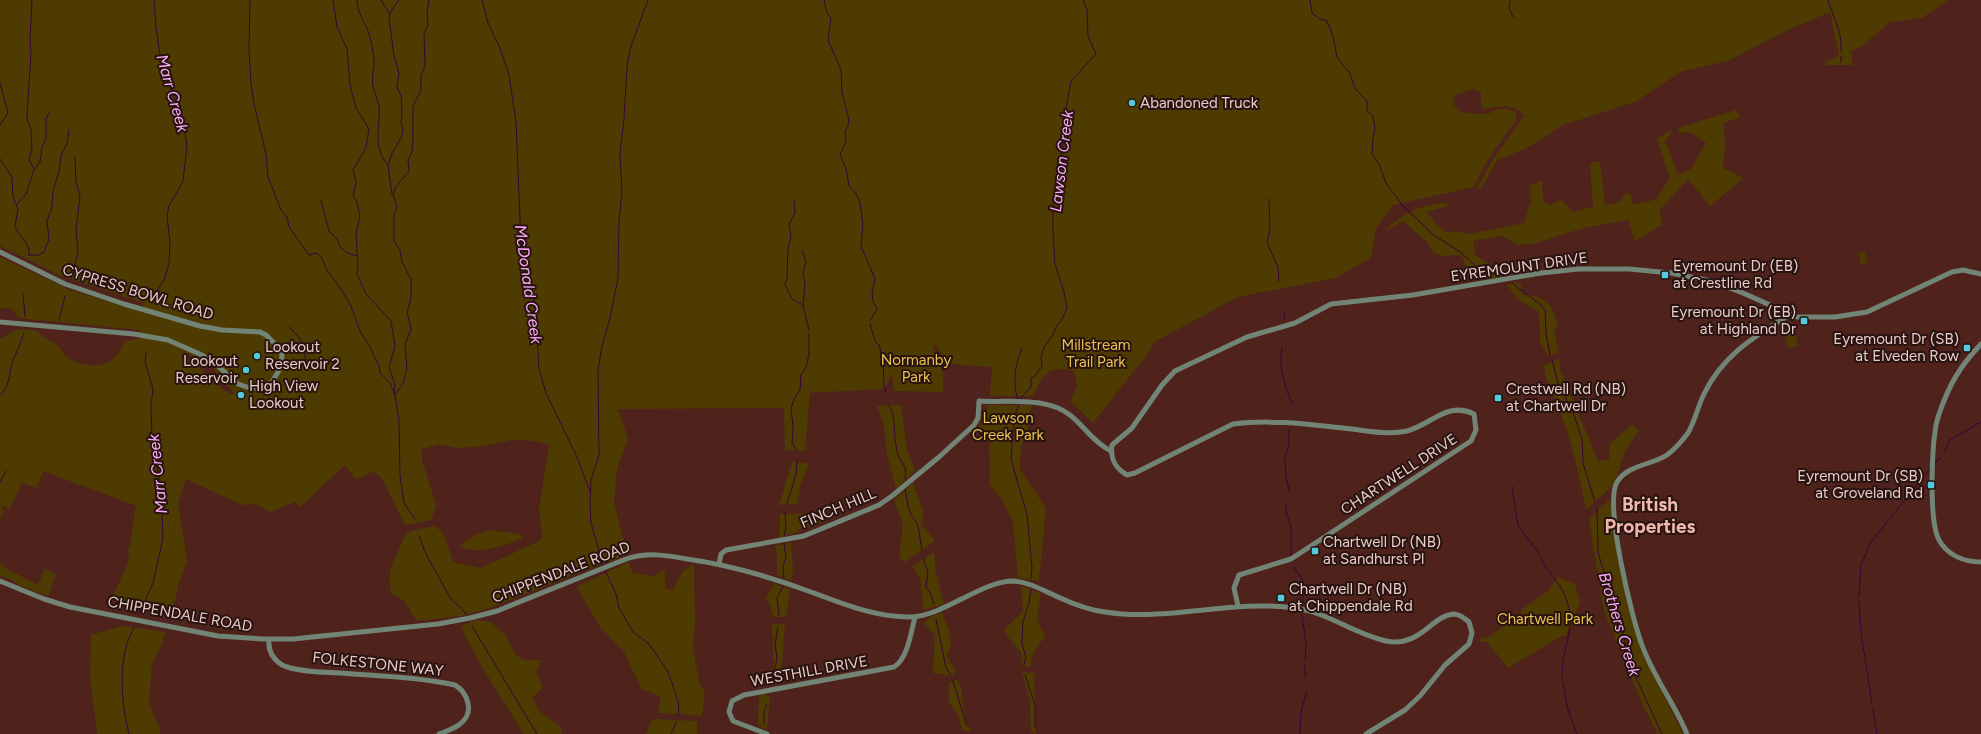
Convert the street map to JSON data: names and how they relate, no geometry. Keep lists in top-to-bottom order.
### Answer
{
  "streets": {
    "street": [
      "EYREMOUNT DRIVE",
      "CYPRESS BOWL ROAD",
      "CHARTWELL DRIVE",
      "FINCH HILL",
      "CHIPPENDALE ROAD",
      "FOLKESTONE WAY",
      "WESTHILL DRIVE"
    ]
  },
  "crossings": [
    ["EYREMOUNT DRIVE", "CHARTWELL DRIVE"],
    ["EYREMOUNT DRIVE", "FINCH HILL"],
    ["CHARTWELL DRIVE", "FINCH HILL"],
    ["CHARTWELL DRIVE", "CHIPPENDALE ROAD"],
    ["FINCH HILL", "CHIPPENDALE ROAD"],
    ["CHIPPENDALE ROAD", "FOLKESTONE WAY"],
    ["CHIPPENDALE ROAD", "WESTHILL DRIVE"]
  ],
  "districts": ["British Properties"],
  "water": [
    "Marr Creek",
    "Lawson Creek",
    "McDonald Creek",
    "Brothers Creek"
  ],
  "parks": [
    "Millstream Trail Park",
    "Normanby Park",
    "Lawson Creek Park",
    "Chartwell Park"
  ],
  "places": {
    "other": [
      "Abandoned Truck",
      "Lookout Reservoir 2",
      "Lookout Reservoir",
      "High View Lookout"
    ],
    "transit": [
      "Eyremount Dr (EB) at Crestline Rd",
      "Eyremount Dr (EB) at Highland Dr",
      "Eyremount Dr (SB) at Elveden Row",
      "Crestwell Rd (NB) at Chartwell Dr",
      "Eyremount Dr (SB) at Groveland Rd",
      "Chartwell Dr (NB) at Sandhurst Pl",
      "Chartwell Dr (NB) at Chippendale Rd"
    ]
  }
}
